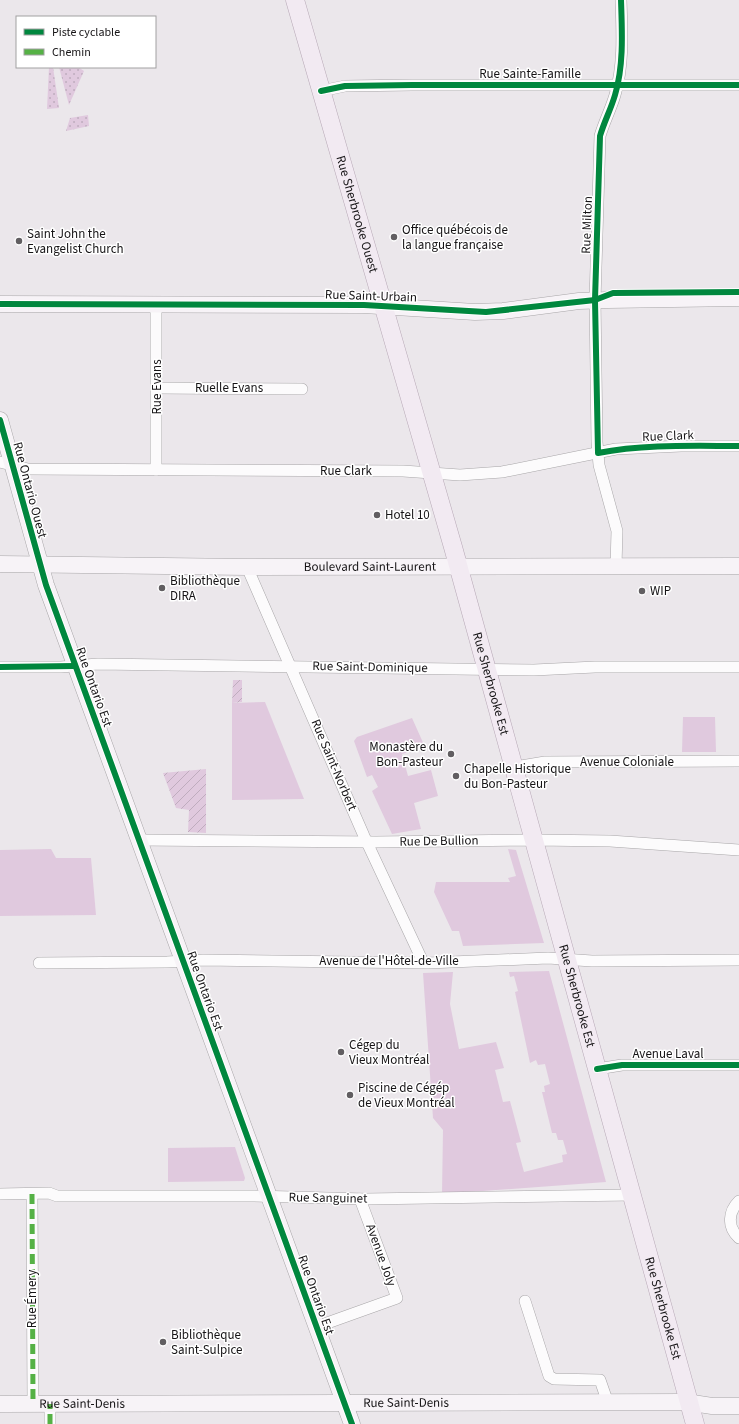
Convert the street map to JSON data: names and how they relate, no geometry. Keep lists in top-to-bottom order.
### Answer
{
  "streets": {
    "main road": [
      "Rue Sherbrooke Ouest",
      "Rue Saint-Urbain",
      "Rue Ontario Ouest",
      "Boulevard Saint-Laurent",
      "Rue Sherbrooke Est",
      "Rue Ontario Est",
      "Rue Saint-Denis"
    ],
    "street": [
      "Rue Sainte-Famille",
      "Rue Milton",
      "Rue Evans",
      "Ruelle Evans",
      "Rue Clark",
      "Rue Saint-Dominique",
      "Avenue Coloniale",
      "Rue Saint-Norbert",
      "Rue De Bullion",
      "Avenue de l'Hôtel-de-Ville",
      "Avenue Laval",
      "Rue Sanguinet",
      "Avenue Joly",
      "Rue Émery"
    ]
  },
  "crossings": [
    ["Rue Sainte-Famille", "Rue Sherbrooke Ouest"],
    ["Rue Sainte-Famille", "Rue Milton"],
    ["Rue Sherbrooke Ouest", "Rue Saint-Urbain"],
    ["Rue Sherbrooke Ouest", "Rue Clark"],
    ["Rue Sherbrooke Ouest", "Boulevard Saint-Laurent"],
    ["Rue Sherbrooke Ouest", "Rue Sherbrooke Est"],
    ["Rue Milton", "Rue Saint-Urbain"],
    ["Rue Milton", "Rue Clark"],
    ["Rue Milton", "Boulevard Saint-Laurent"],
    ["Rue Saint-Urbain", "Rue Evans"],
    ["Rue Evans", "Ruelle Evans"],
    ["Rue Evans", "Rue Clark"],
    ["Rue Clark", "Rue Ontario Ouest"],
    ["Rue Ontario Ouest", "Boulevard Saint-Laurent"],
    ["Rue Ontario Ouest", "Rue Ontario Est"],
    ["Boulevard Saint-Laurent", "Rue Sherbrooke Est"],
    ["Boulevard Saint-Laurent", "Rue Ontario Est"],
    ["Boulevard Saint-Laurent", "Rue Saint-Norbert"],
    ["Rue Saint-Dominique", "Rue Sherbrooke Est"],
    ["Rue Saint-Dominique", "Rue Ontario Est"],
    ["Rue Saint-Dominique", "Rue Saint-Norbert"],
    ["Rue Sherbrooke Est", "Avenue Coloniale"],
    ["Rue Sherbrooke Est", "Rue De Bullion"],
    ["Rue Sherbrooke Est", "Avenue de l'Hôtel-de-Ville"],
    ["Rue Sherbrooke Est", "Avenue Laval"],
    ["Rue Sherbrooke Est", "Rue Sanguinet"],
    ["Rue Sherbrooke Est", "Rue Saint-Denis"],
    ["Rue Ontario Est", "Rue De Bullion"],
    ["Rue Ontario Est", "Avenue de l'Hôtel-de-Ville"],
    ["Rue Ontario Est", "Rue Sanguinet"],
    ["Rue Ontario Est", "Avenue Joly"],
    ["Rue Ontario Est", "Rue Saint-Denis"],
    ["Rue Saint-Norbert", "Rue De Bullion"],
    ["Rue Saint-Norbert", "Avenue de l'Hôtel-de-Ville"],
    ["Rue Sanguinet", "Avenue Joly"],
    ["Rue Sanguinet", "Rue Émery"],
    ["Rue Émery", "Rue Saint-Denis"]
  ],
  "places": [
    "Office québécois de la langue française",
    "Saint John the Evangelist Church",
    "Hotel 10",
    "Bibliothèque DIRA",
    "WIP",
    "Monastère du Bon-Pasteur",
    "Chapelle Historique du Bon-Pasteur",
    "Cégep du Vieux Montréal",
    "Piscine de Cégép de Vieux Montréal",
    "Bibliothèque Saint-Sulpice"
  ],
  "legend": ["Piste cyclable", "Chemin"]
}
